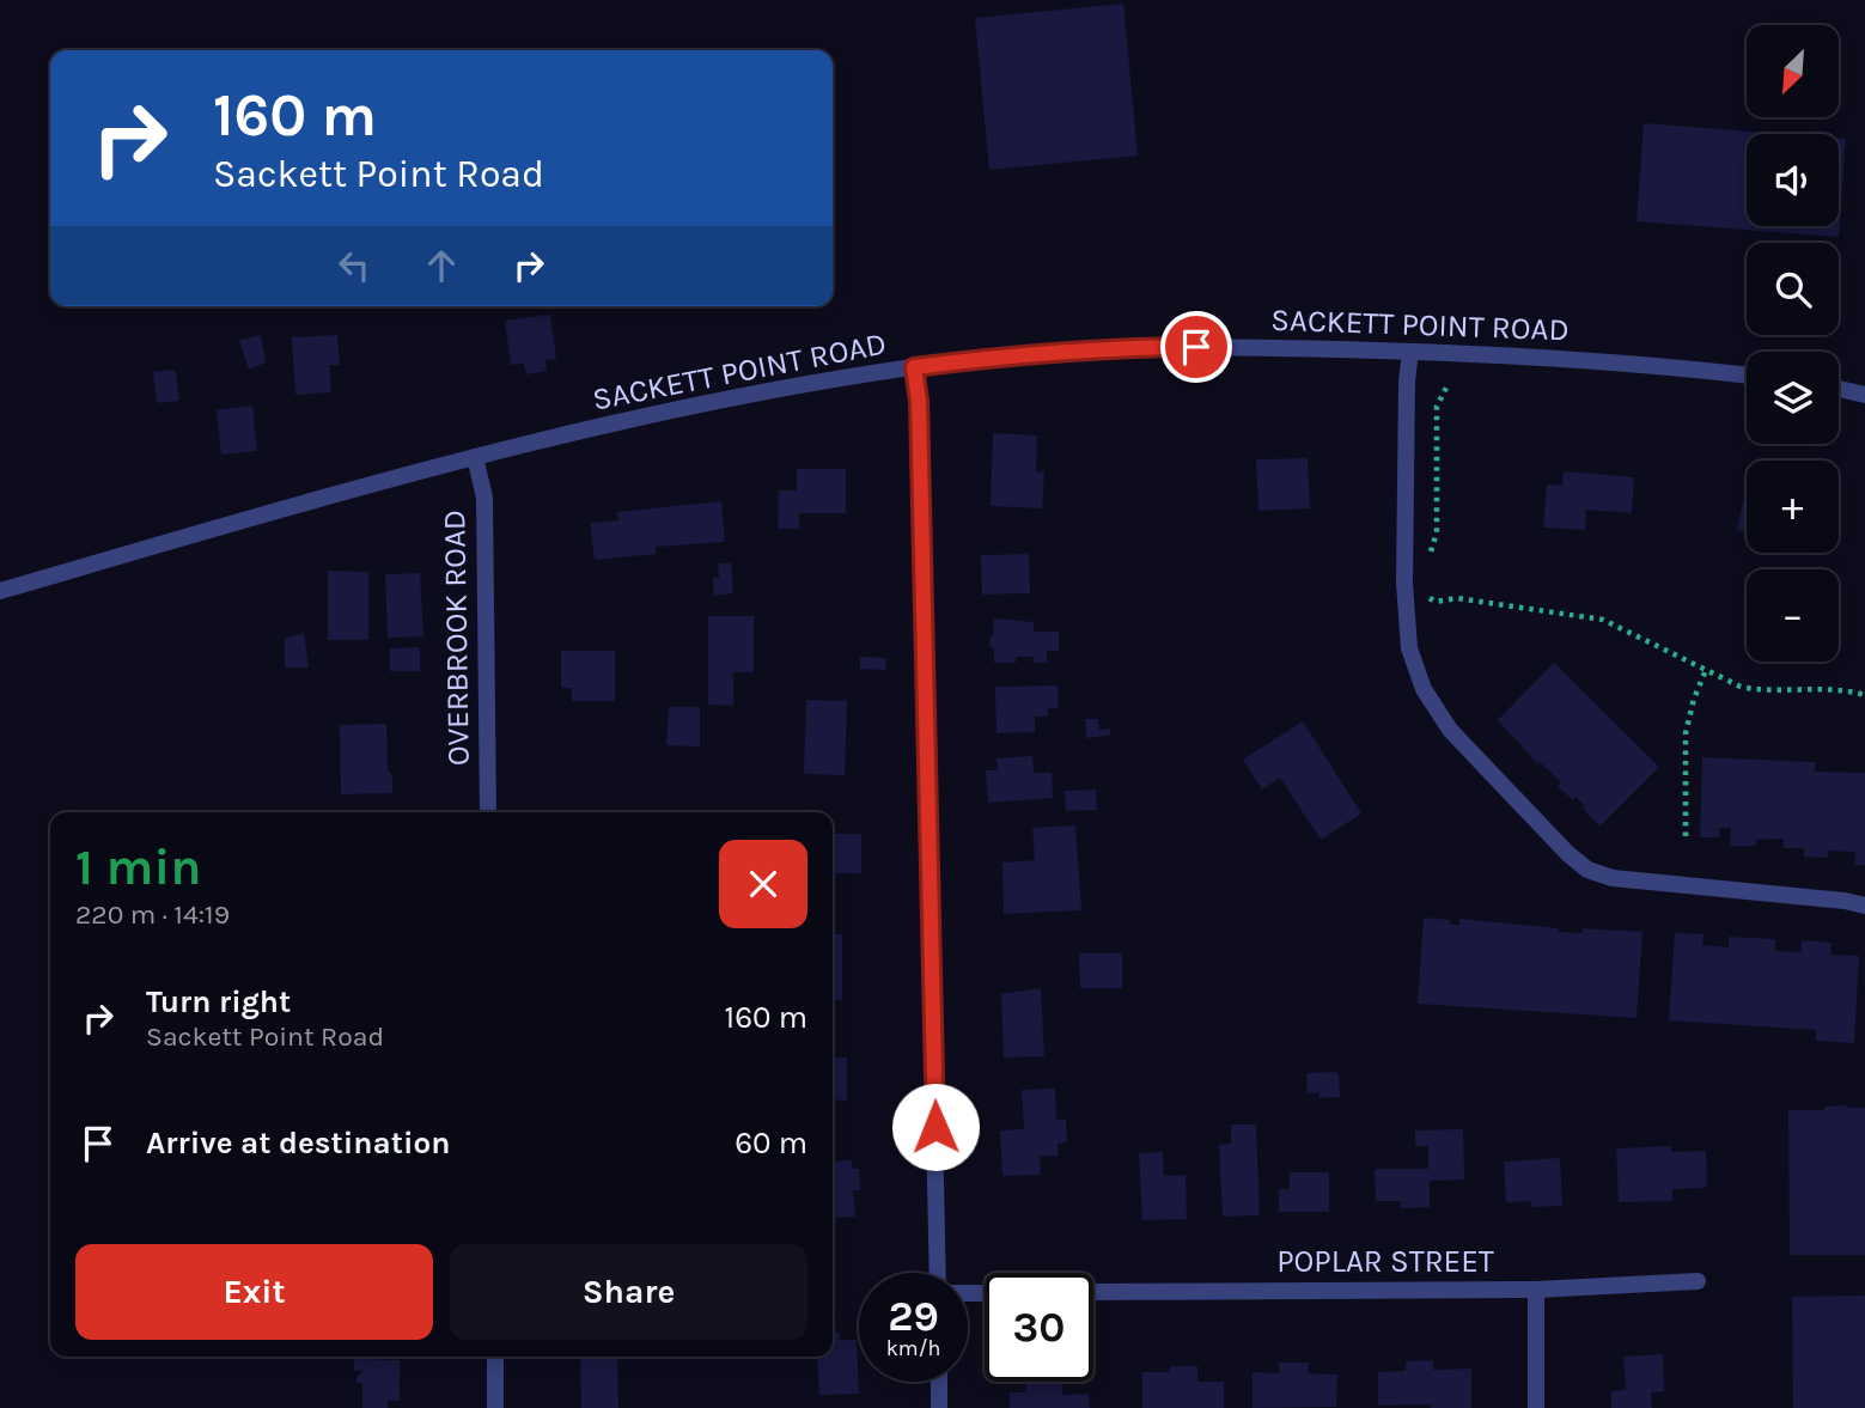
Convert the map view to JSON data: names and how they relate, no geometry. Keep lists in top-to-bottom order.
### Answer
{
  "streets": {
    "street": ["SACKETT POINT ROAD", "OVERBROOK ROAD", "POPLAR STREET"]
  },
  "crossings": [
    ["SACKETT POINT ROAD", "OVERBROOK ROAD"]
  ],
  "north": "bottom left",
  "page": {
    "map_buttons": ["+", "−"],
    "turn": ["160 m", "Sackett Point Road"],
    "heading": ["1 min", "220 m · 14:19"],
    "list": [
      {
        "name": "Turn right",
        "note": "Sackett Point Road",
        "value": "160 m"
      },
      {
        "name": "Arrive at destination",
        "value": "60 m"
      }
    ],
    "buttons": ["Exit", "Share"],
    "speed": "29 km/h",
    "limit": "30"
  }
}
